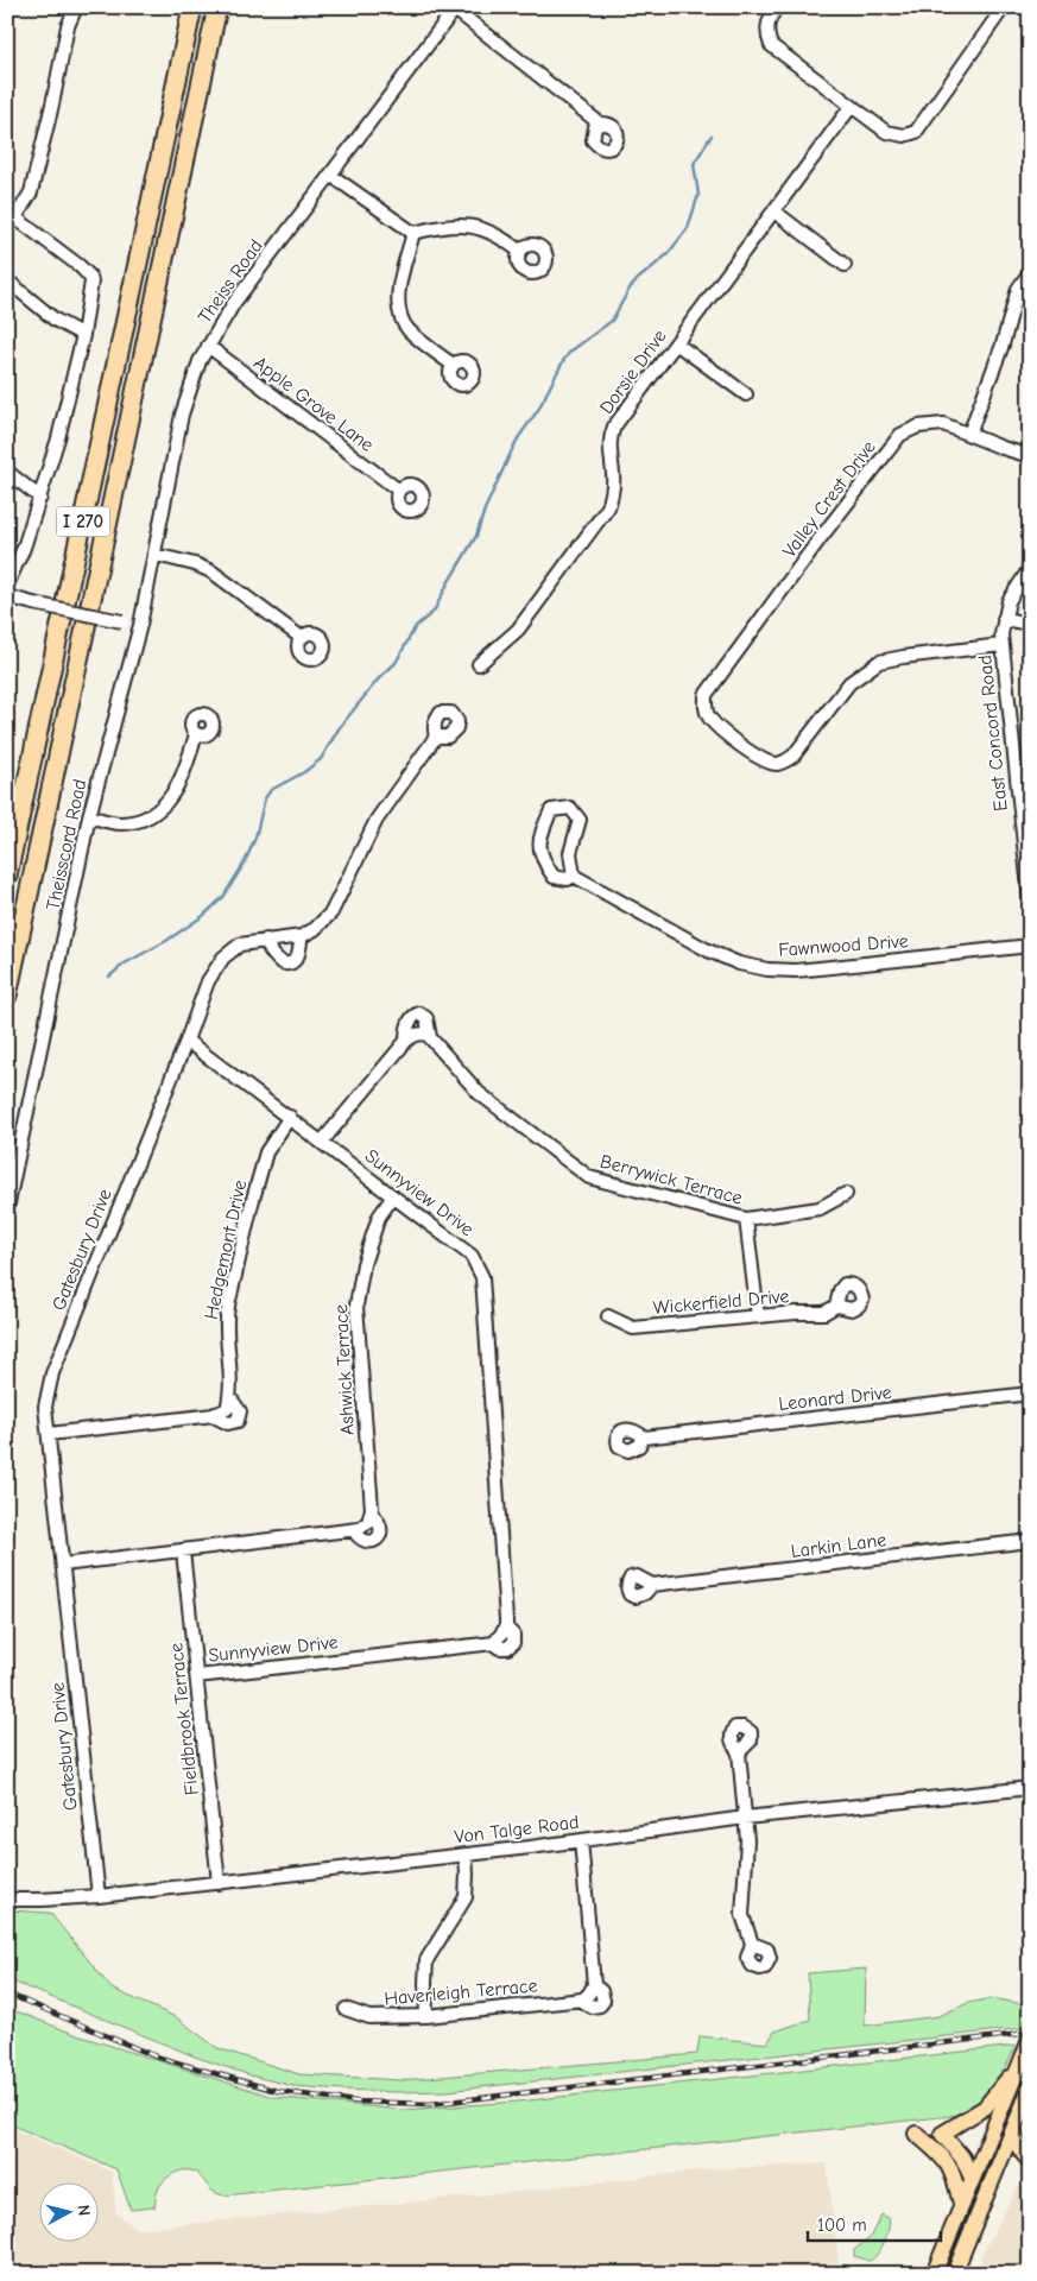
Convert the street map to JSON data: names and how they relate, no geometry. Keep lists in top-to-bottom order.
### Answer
{
  "streets": {
    "highway": ["I 270"],
    "street": [
      "Theiss Road",
      "Dorsie Drive",
      "Apple Grove Lane",
      "Valley Crest Drive",
      "East Concord Road",
      "Theisscord Road",
      "Fawnwood Drive",
      "Berrywick Terrace",
      "Sunnyview Drive",
      "Gatesbury Drive",
      "Hedgemont Drive",
      "Wickerfield Drive",
      "Ashwick Terrace",
      "Leonard Drive",
      "Larkin Lane",
      "Fieldbrook Terrace",
      "Von Talge Road",
      "Haverleigh Terrace"
    ]
  },
  "crossings": [
    ["Theiss Road", "Apple Grove Lane"],
    ["Theiss Road", "Theisscord Road"],
    ["Valley Crest Drive", "East Concord Road"],
    ["Berrywick Terrace", "Sunnyview Drive"],
    ["Sunnyview Drive", "Gatesbury Drive"],
    ["Sunnyview Drive", "Hedgemont Drive"],
    ["Sunnyview Drive", "Ashwick Terrace"],
    ["Sunnyview Drive", "Fieldbrook Terrace"],
    ["Gatesbury Drive", "Hedgemont Drive"],
    ["Gatesbury Drive", "Ashwick Terrace"],
    ["Gatesbury Drive", "Von Talge Road"],
    ["Ashwick Terrace", "Fieldbrook Terrace"],
    ["Fieldbrook Terrace", "Von Talge Road"],
    ["Von Talge Road", "Haverleigh Terrace"]
  ],
  "scale_bar": "100 m",
  "north": "right"
}
